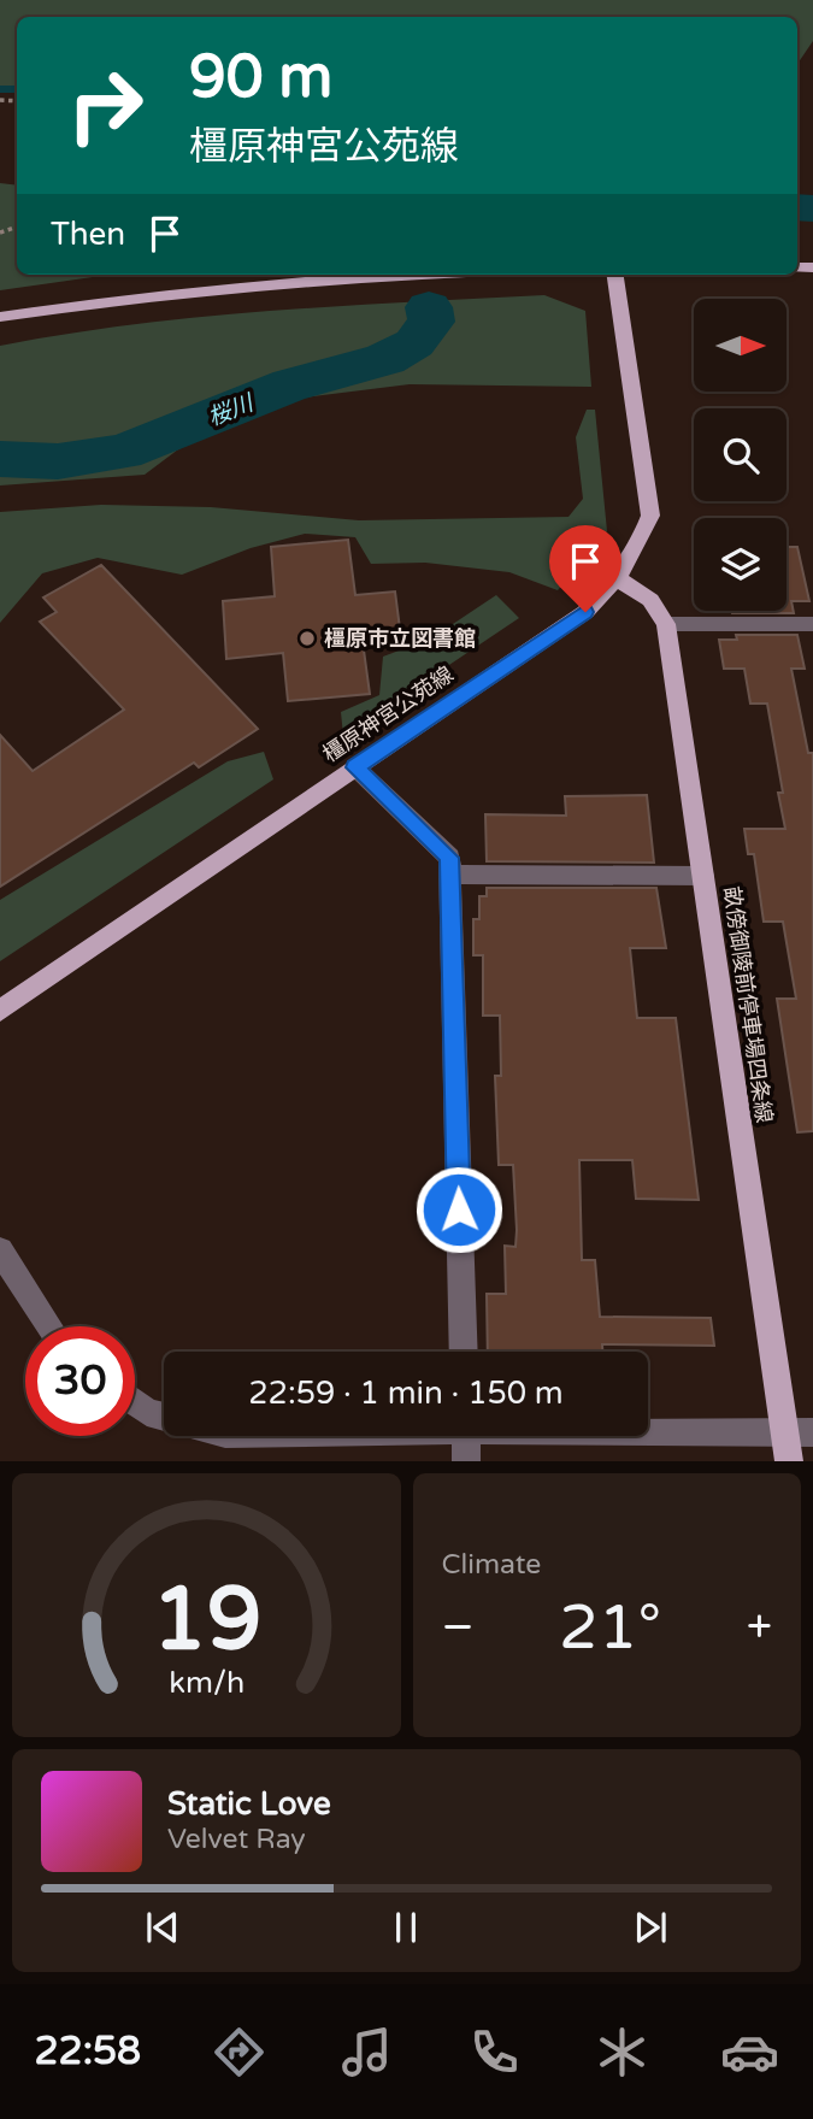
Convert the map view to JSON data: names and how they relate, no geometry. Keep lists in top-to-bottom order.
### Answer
{
  "streets": {
    "main road": ["橿原神宮公苑線", "畝傍御陵前停車場四条線"]
  },
  "water": ["桜川"],
  "places": ["橿原市立図書館"],
  "north": "right",
  "page": {
    "turn": ["90 m", "橿原神宮公苑線"],
    "then": "Then",
    "limit": "30",
    "trip": "22:59 · 1 min · 150 m",
    "tile": "Climate",
    "heat": ["−", "21°", "+"],
    "song": ["Static Love", "Velvet Ray"],
    "tabs": "22:58",
    "gauge": ["19", "km/h"]
  }
}
